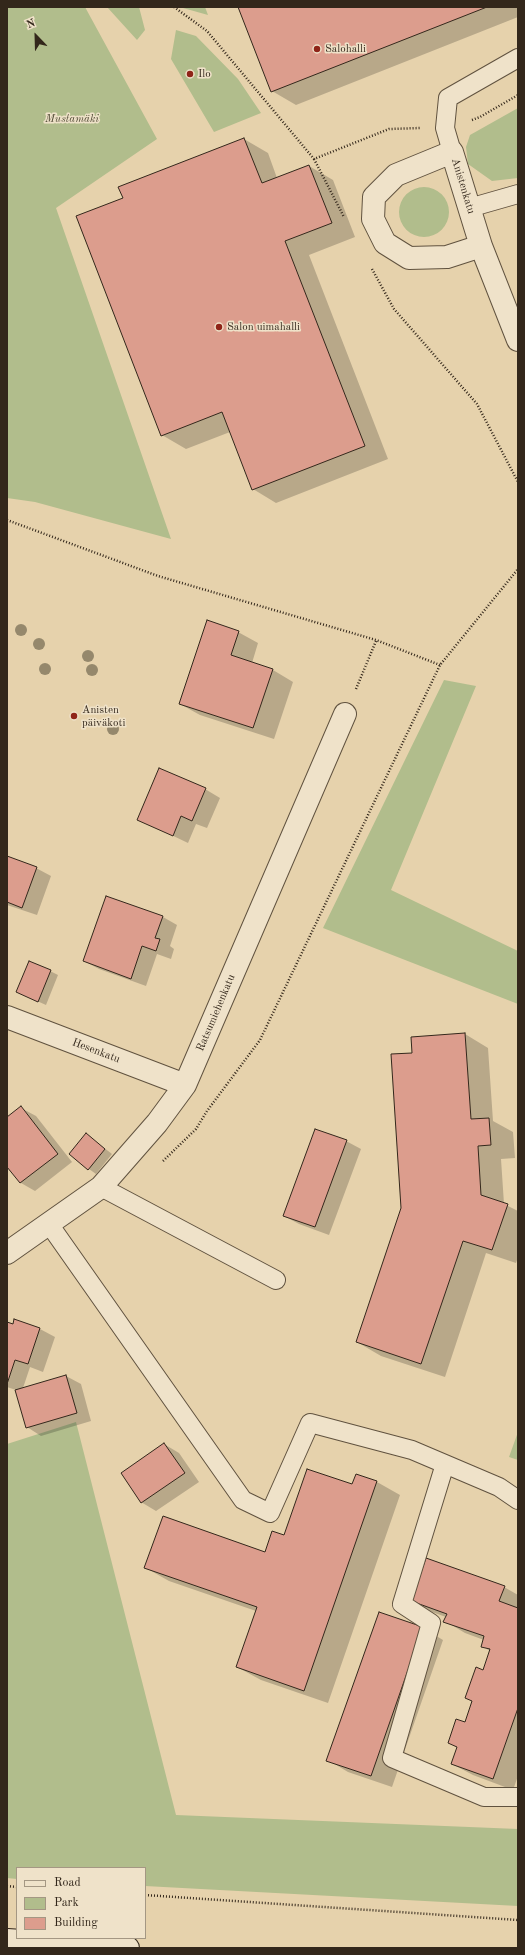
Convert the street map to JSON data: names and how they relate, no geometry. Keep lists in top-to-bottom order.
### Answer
{
  "streets": {
    "street": ["Anistenkatu", "Ratsumiehenkatu", "Hesenkatu"]
  },
  "crossings": [
    ["Ratsumiehenkatu", "Hesenkatu"]
  ],
  "parks": ["Mustamäki"],
  "places": [
    "Salohalli",
    "Ilo",
    "Salon uimahalli",
    "Anisten päiväkoti"
  ],
  "legend": ["Road", "Park", "Building"],
  "north": "top left"
}
